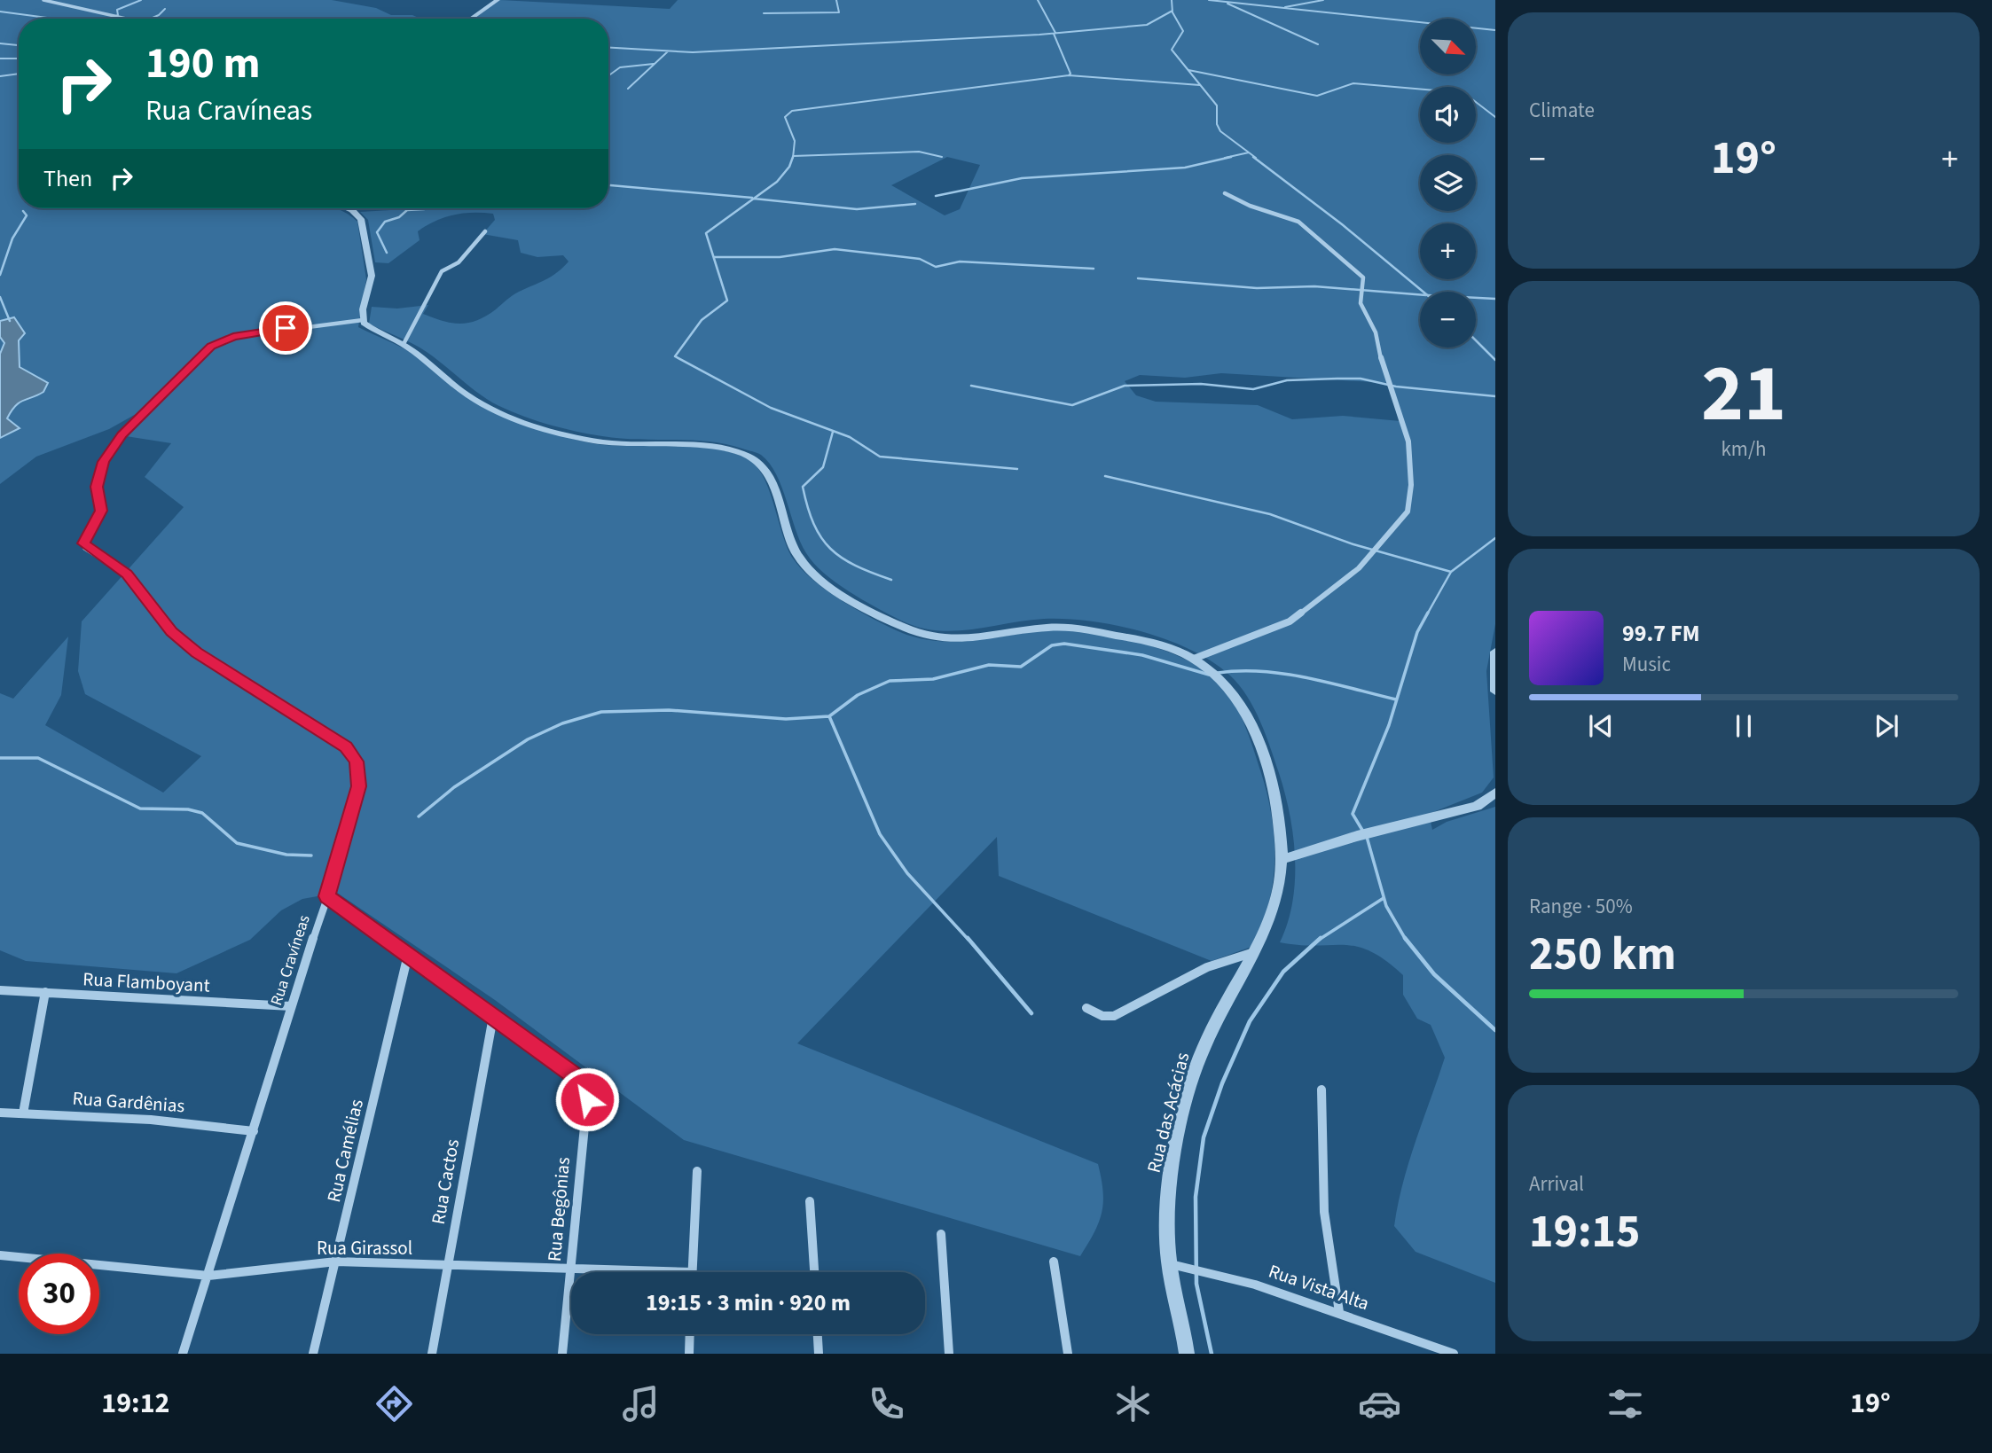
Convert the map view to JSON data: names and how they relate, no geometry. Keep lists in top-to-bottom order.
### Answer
{
  "streets": {
    "street": [
      "Rua Cravíneas",
      "Rua Flamboyant",
      "Rua Gardênias",
      "Rua das Acácias",
      "Rua Camélias",
      "Rua Cactos",
      "Rua Begônias",
      "Rua Girassol",
      "Rua Vista Alta"
    ]
  },
  "crossings": [
    ["Rua Cravíneas", "Rua Flamboyant"],
    ["Rua Cravíneas", "Rua Gardênias"],
    ["Rua Cravíneas", "Rua Girassol"],
    ["Rua das Acácias", "Rua Vista Alta"],
    ["Rua Camélias", "Rua Girassol"],
    ["Rua Cactos", "Rua Begônias"],
    ["Rua Cactos", "Rua Girassol"],
    ["Rua Begônias", "Rua Girassol"]
  ],
  "north": "bottom right",
  "page": {
    "tile": [
      "Climate",
      ["21", "km/h"],
      ["Range · 50%", "250 km"],
      ["Arrival", "19:15"]
    ],
    "map_buttons": ["+", "−"],
    "turn": ["190 m", "Rua Cravíneas"],
    "heat": ["−", "19°", "+"],
    "then": "Then",
    "song": ["99.7 FM", "Music"],
    "limit": "30",
    "trip": "19:15 · 3 min · 920 m",
    "tabs": ["19:12", "19°"]
  }
}
